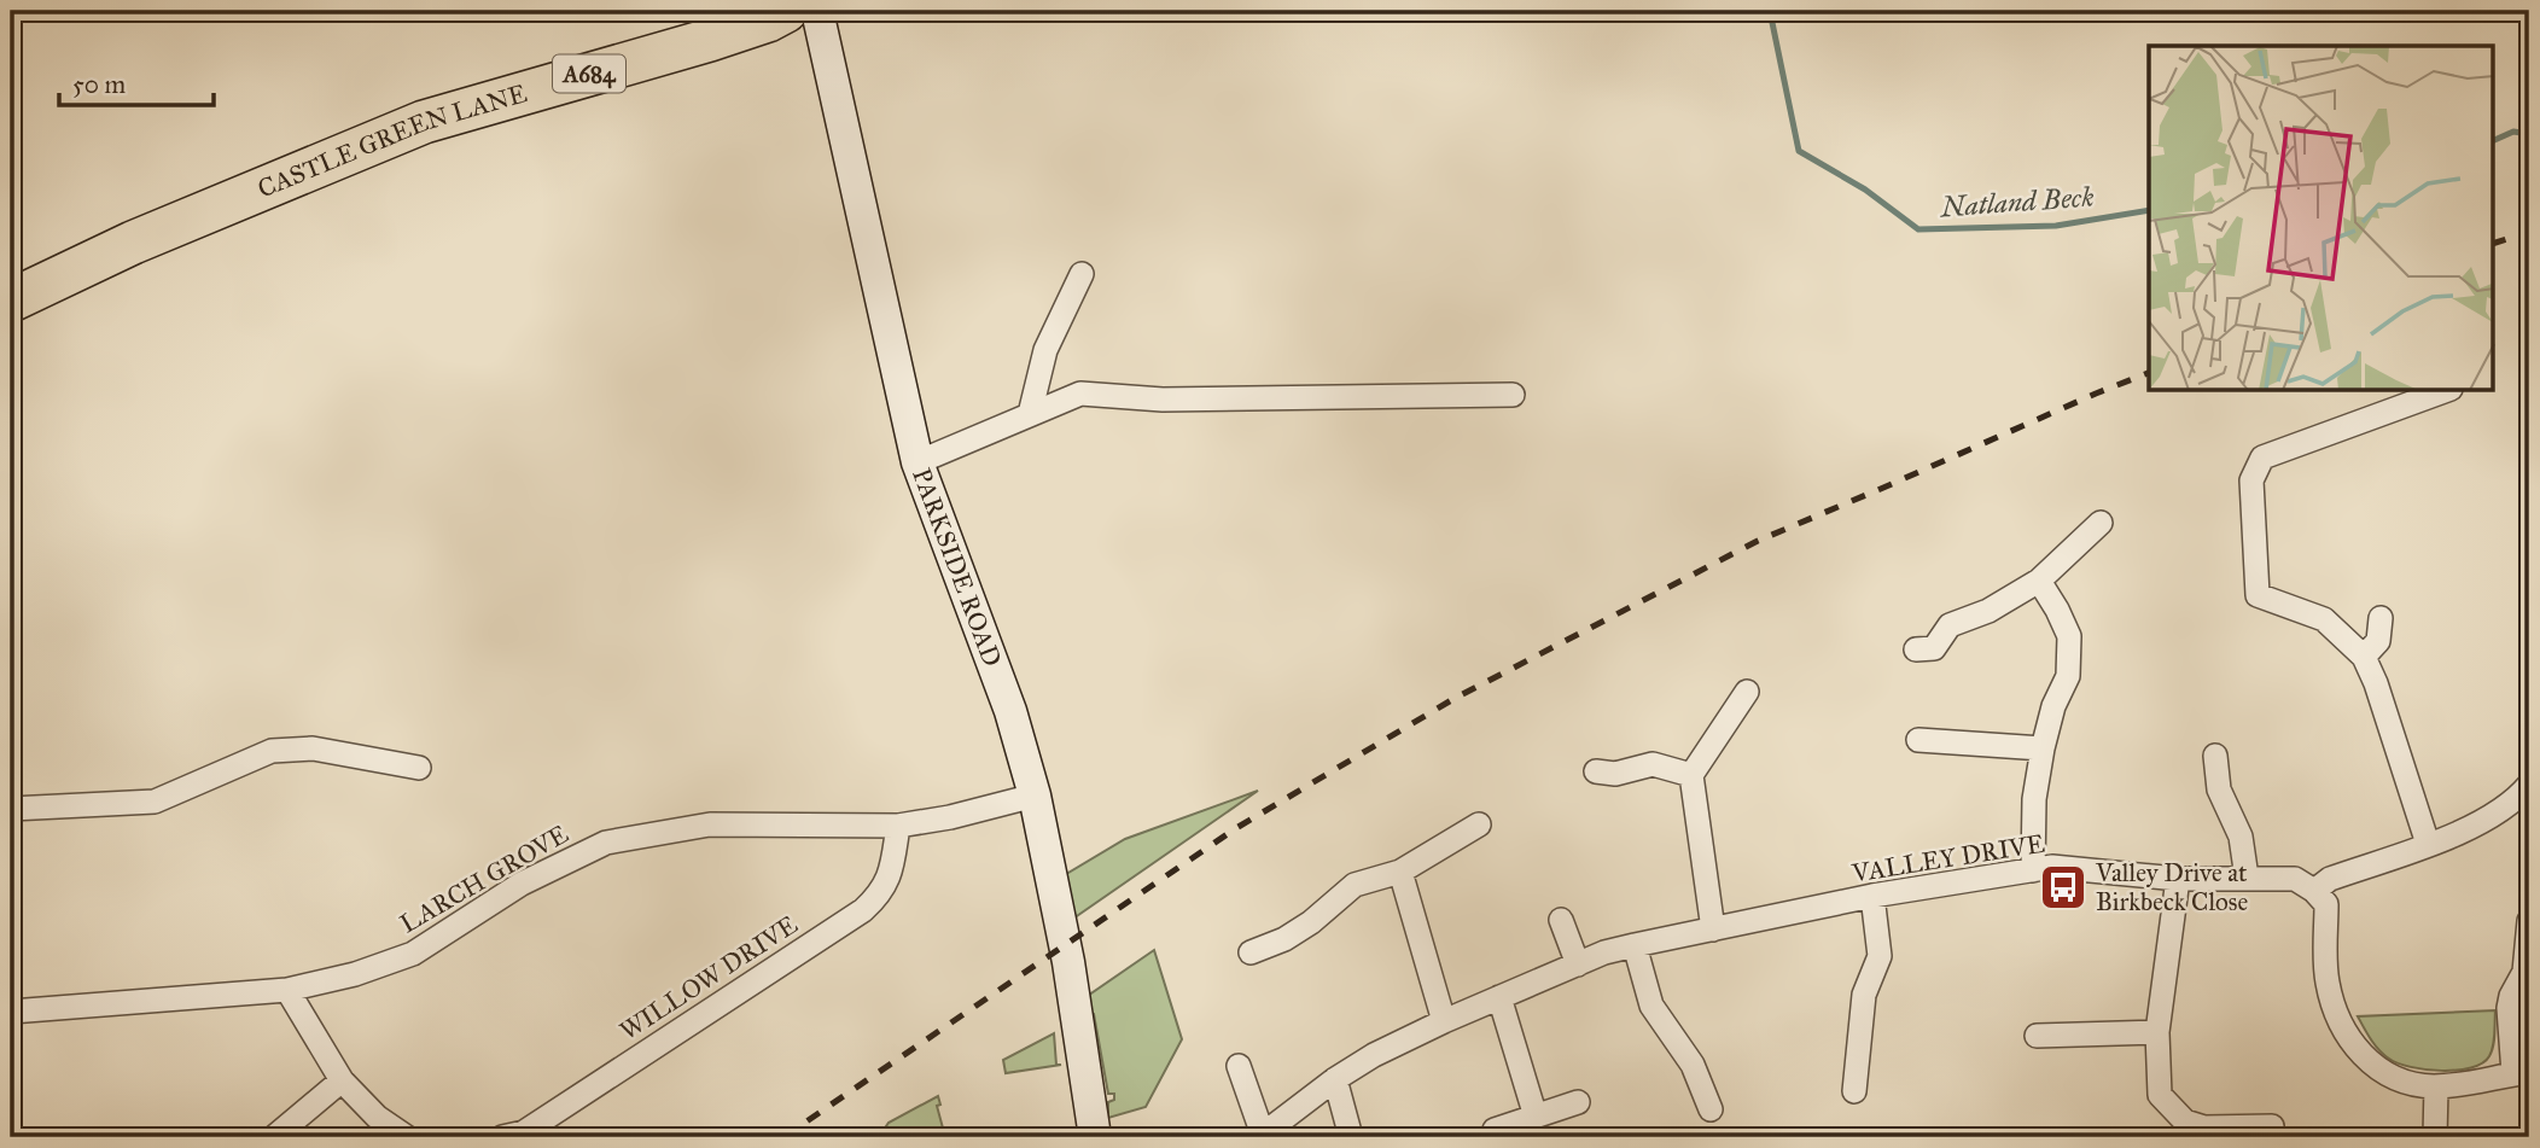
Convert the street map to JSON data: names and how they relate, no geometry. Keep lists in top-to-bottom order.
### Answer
{
  "streets": {
    "highway": ["A684", "CASTLE GREEN LANE"],
    "street": [
      "PARKSIDE ROAD",
      "VALLEY DRIVE",
      "LARCH GROVE",
      "WILLOW DRIVE"
    ]
  },
  "crossings": [
    ["PARKSIDE ROAD", "LARCH GROVE"],
    ["LARCH GROVE", "WILLOW DRIVE"]
  ],
  "water": ["Natland Beck"],
  "places": {
    "bus stop": ["Valley Drive at Birkbeck Close"]
  },
  "scale_bar": "50 m"
}
